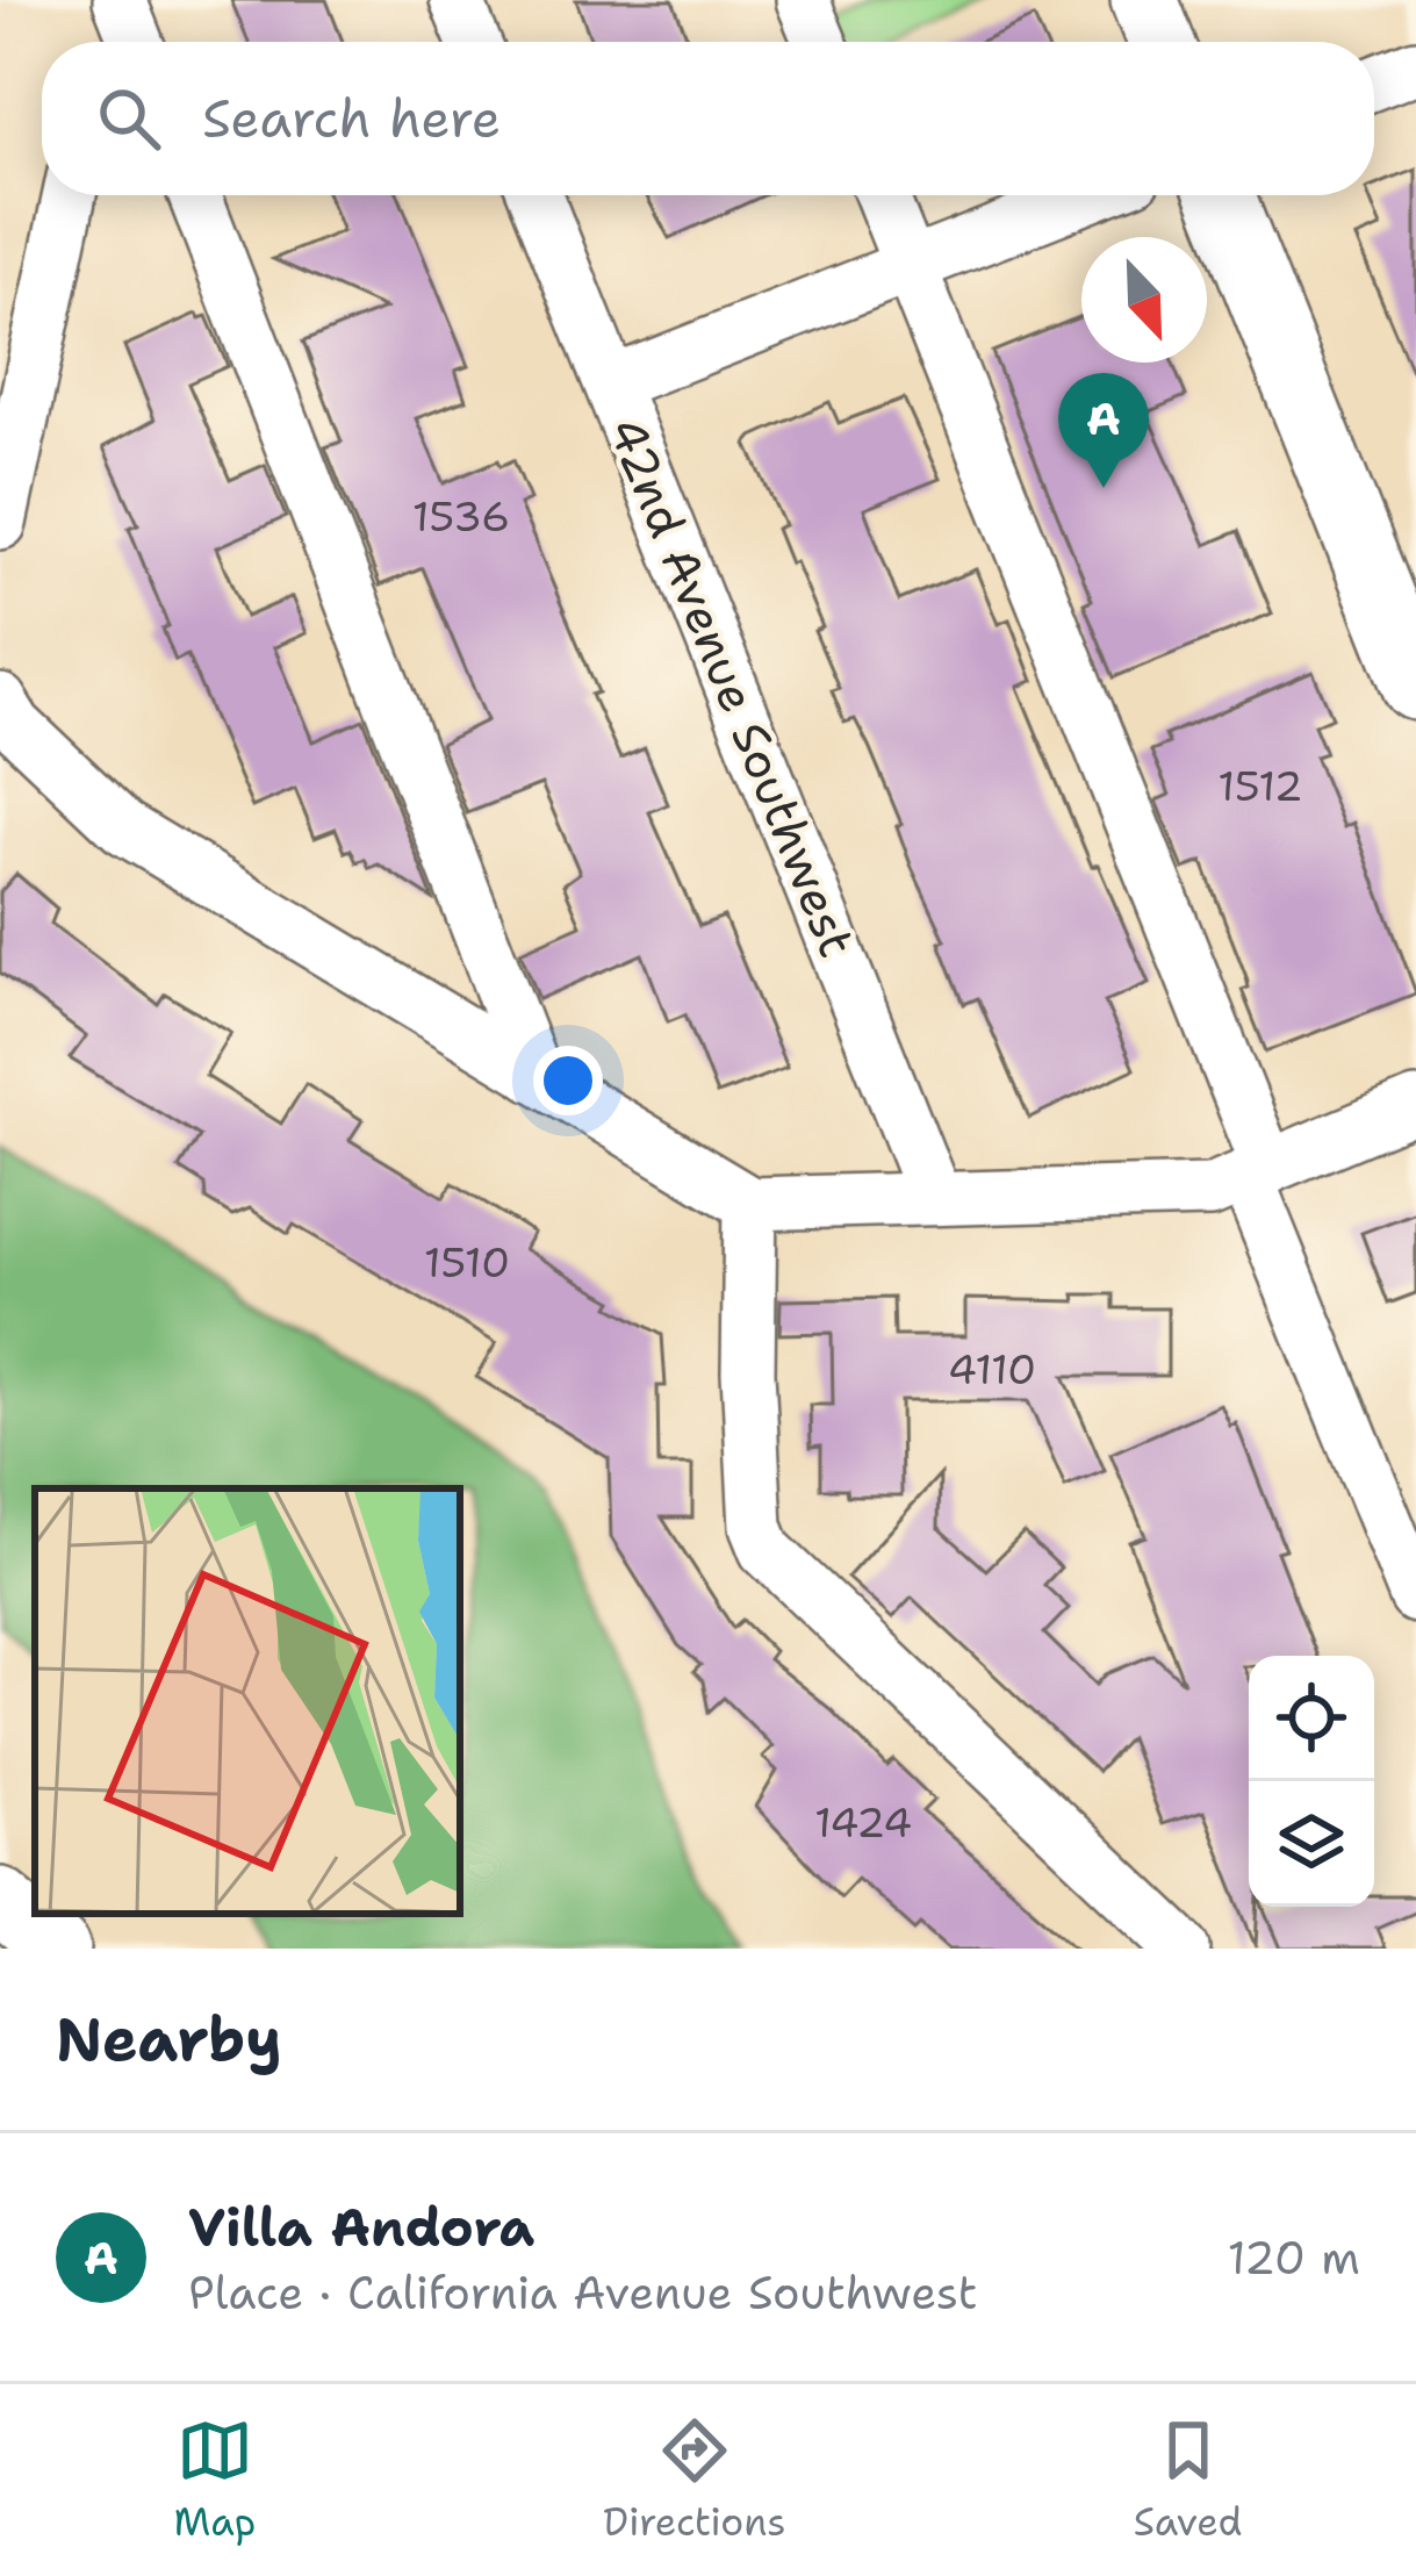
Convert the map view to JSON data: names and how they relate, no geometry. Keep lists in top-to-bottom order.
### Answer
{
  "streets": {
    "street": ["42nd Avenue Southwest"]
  },
  "house_numbers": [
    "1536",
    "1512",
    "1510",
    "4110",
    "1424"
  ],
  "north": "bottom right",
  "page": {
    "search": "Search here",
    "pins": "A",
    "heading": "Nearby",
    "list": [
      {
        "mark": "A",
        "name": "Villa Andora",
        "note": "Place · California Avenue Southwest",
        "value": "120 m"
      }
    ],
    "nav": ["Map", "Directions", "Saved"]
  }
}
